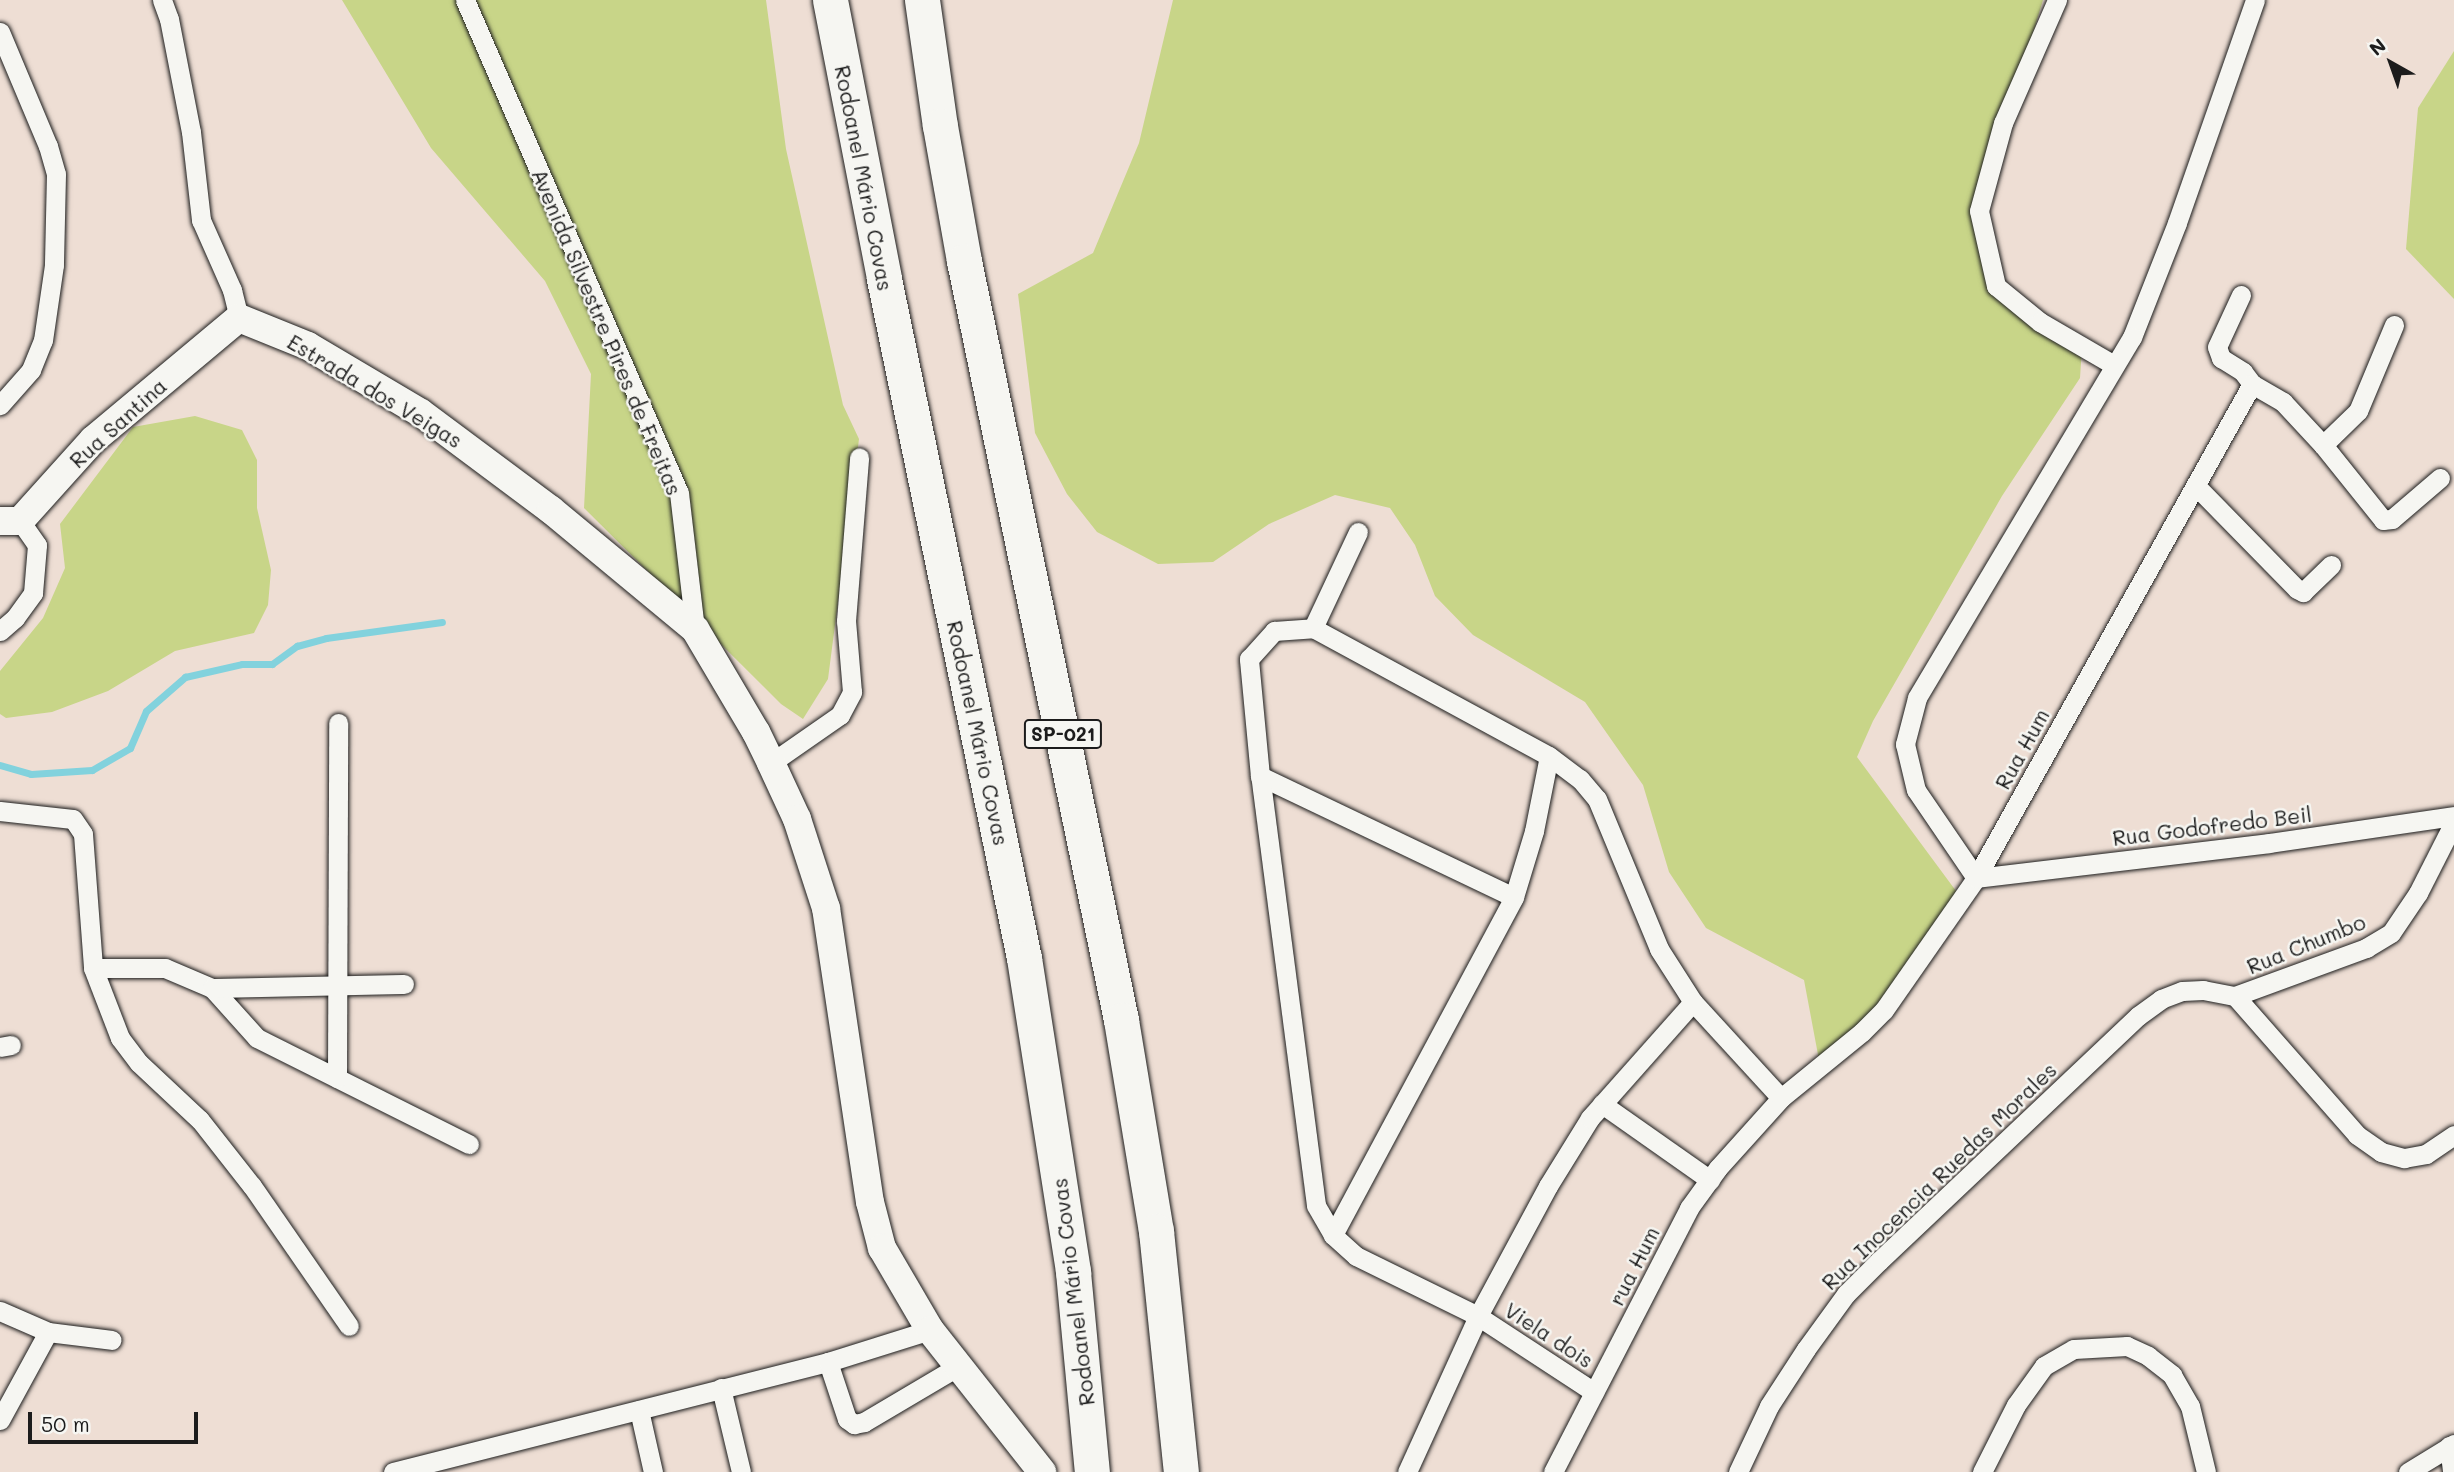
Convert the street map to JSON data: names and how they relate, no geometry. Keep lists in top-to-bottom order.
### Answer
{
  "streets": {
    "highway": ["Rodoanel Mário Covas", "SP-021"],
    "street": [
      "Avenida Silvestre Pires de Freitas",
      "Estrada dos Veigas",
      "Rua Santina",
      "Rua Hum",
      "Rua Godofredo Beil",
      "Rua Chumbo",
      "Rua Inocencia Ruedas Morales",
      "rua Hum",
      "Viela dois"
    ]
  },
  "crossings": [
    ["Avenida Silvestre Pires de Freitas", "Estrada dos Veigas"],
    ["Estrada dos Veigas", "Rua Santina"],
    ["Rua Hum", "Rua Godofredo Beil"],
    ["Rua Hum", "rua Hum"],
    ["Rua Chumbo", "Rua Inocencia Ruedas Morales"],
    ["rua Hum", "Viela dois"]
  ],
  "scale_bar": "50 m",
  "north": "top left"
}
